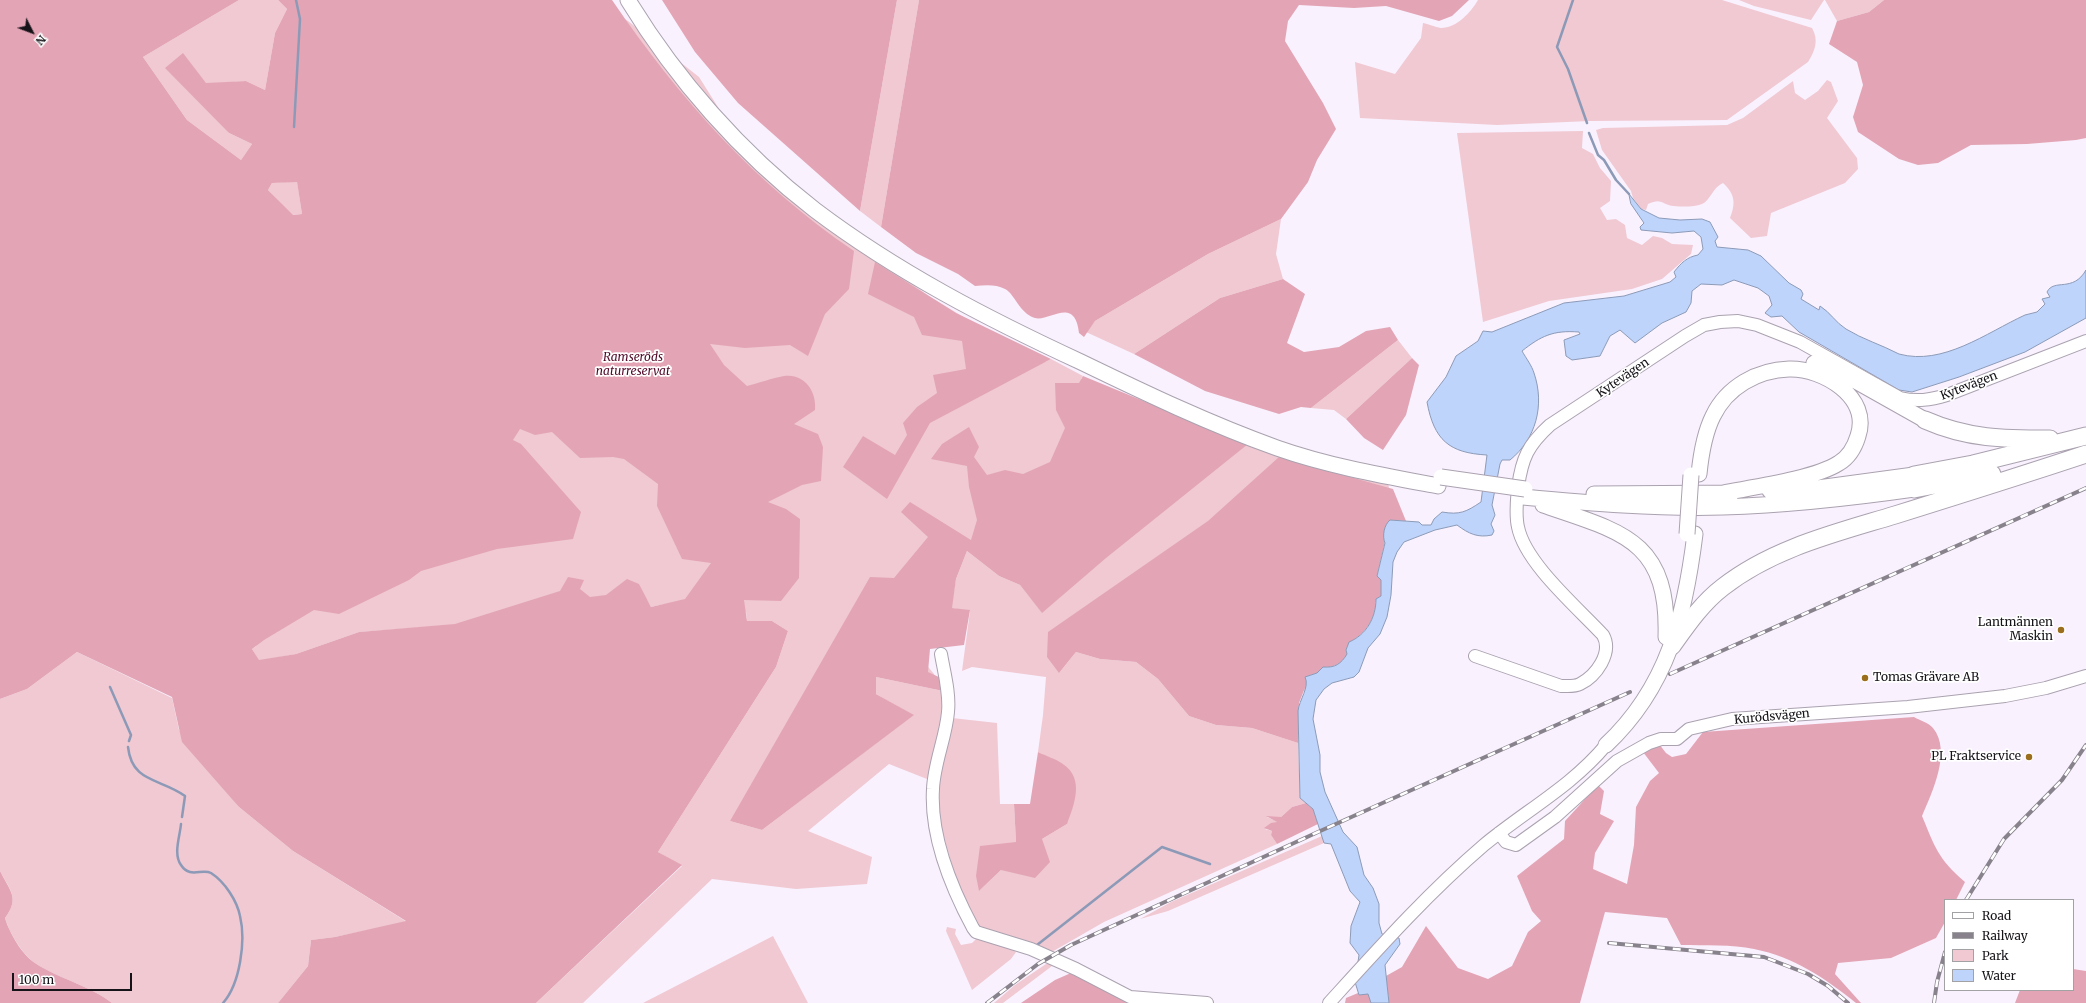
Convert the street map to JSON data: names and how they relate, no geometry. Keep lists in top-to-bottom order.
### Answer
{
  "streets": {
    "street": ["Kytevägen", "Kurödsvägen"]
  },
  "parks": ["Ramseröds naturreservat"],
  "places": ["Lantmännen Maskin", "Tomas Grävare AB", "PL Fraktservice"],
  "legend": [
    "Road",
    "Railway",
    "Park",
    "Water"
  ],
  "scale_bar": "100 m",
  "north": "bottom right"
}
